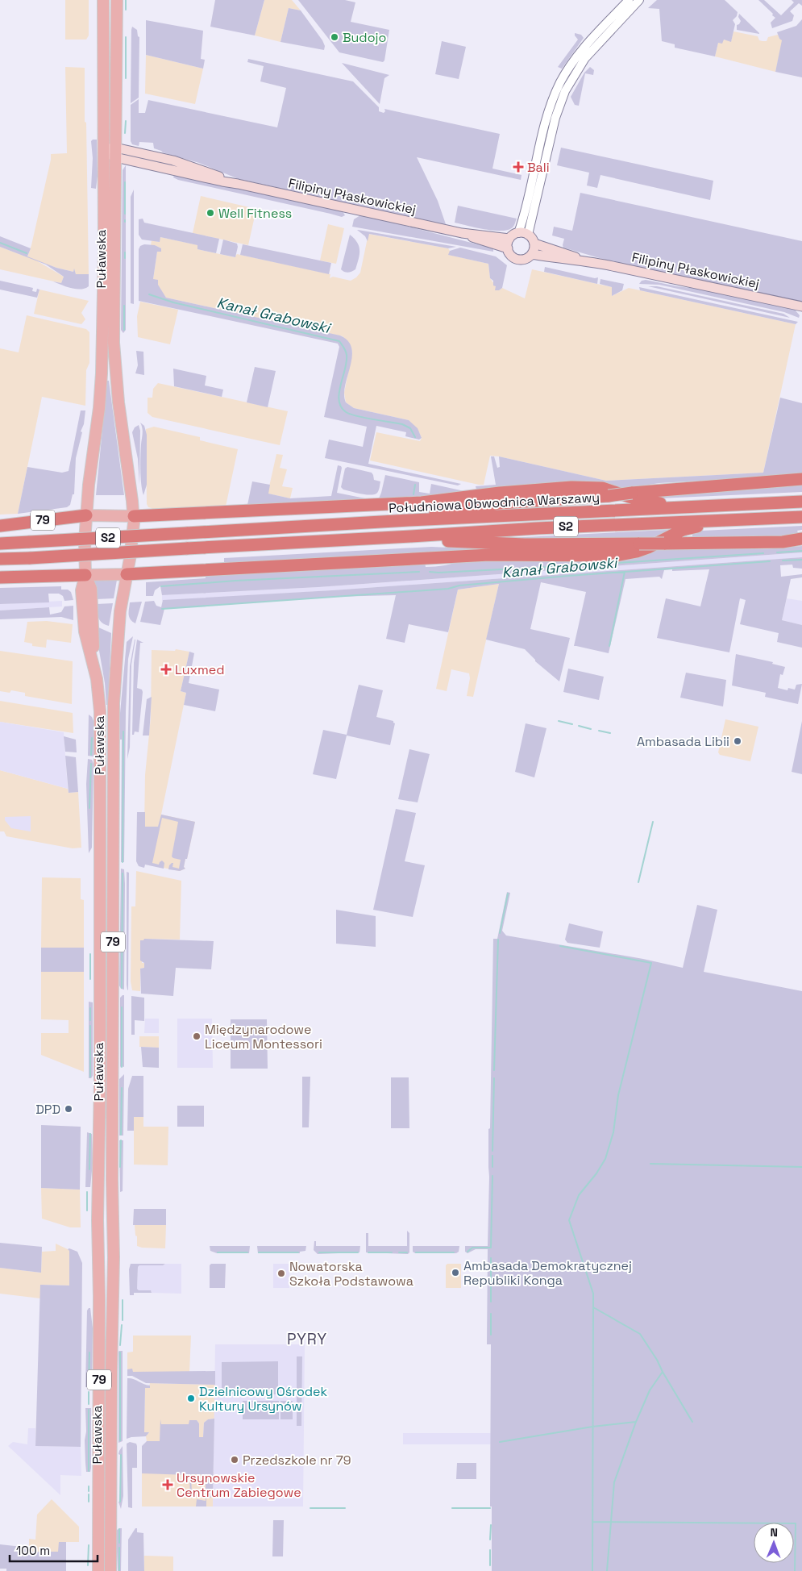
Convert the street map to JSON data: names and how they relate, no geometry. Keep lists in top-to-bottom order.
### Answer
{
  "streets": {
    "highway": ["Południowa Obwodnica Warszawy", "79", "S2"],
    "main road": ["Filipiny Płaskowickiej", "Puławska"]
  },
  "crossings": [
    ["Filipiny Płaskowickiej", "Puławska"],
    ["Puławska", "79"]
  ],
  "districts": ["PYRY"],
  "water": ["Kanał Grabowski"],
  "places": {
    "other": [
      "Budojo",
      "Well Fitness",
      "Ambasada Libii",
      "Międzynarodowe Liceum Montessori",
      "DPD",
      "Ambasada Demokratycznej Republiki Konga",
      "Nowatorska Szkoła Podstawowa",
      "Dzielnicowy Ośrodek Kultury Ursynów",
      "Przedszkole nr 79"
    ],
    "health": ["Bali", "Luxmed", "Ursynowskie Centrum Zabiegowe"]
  },
  "scale_bar": "100 m",
  "north": "top"
}
